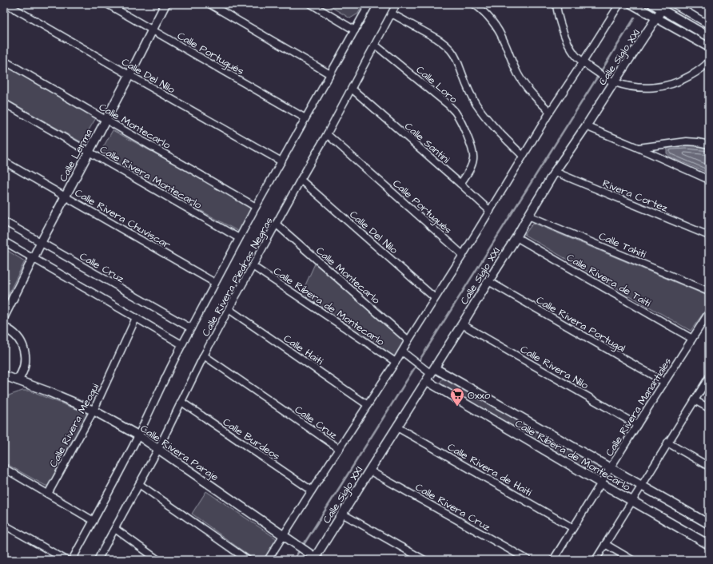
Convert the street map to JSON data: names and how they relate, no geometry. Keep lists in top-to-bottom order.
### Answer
{
  "streets": {
    "street": [
      "Calle Portugués",
      "Calle Siglo XXI",
      "Calle Del Nilo",
      "Calle Loro",
      "Calle Montecarlo",
      "Calle Santini",
      "Calle Lerma",
      "Calle Rivera Montecarlo",
      "Rivera Cortez",
      "Calle Rivera Chuviscar",
      "Calle Tahití",
      "Calle Cruz",
      "Calle Rivera Piedras Negras",
      "Calle Rivera de Taití",
      "Calle Ribera de Montecarlo",
      "Calle Rivera Portugal",
      "Calle Haití",
      "Calle Rivera Nilo",
      "Calle Rivera Manantiales",
      "Calle Rivera Meoqui",
      "Calle Burdeos",
      "Calle Rivera Paraje",
      "Calle Rivera de Haití",
      "Calle Rivera Cruz"
    ]
  },
  "crossings": [
    ["Calle Portugués", "Calle Lerma"],
    ["Calle Portugués", "Calle Rivera Piedras Negras"],
    ["Calle Siglo XXI", "Rivera Cortez"],
    ["Calle Siglo XXI", "Calle Tahití"],
    ["Calle Siglo XXI", "Calle Rivera de Taití"],
    ["Calle Siglo XXI", "Calle Ribera de Montecarlo"],
    ["Calle Siglo XXI", "Calle Rivera Portugal"],
    ["Calle Siglo XXI", "Calle Rivera Nilo"],
    ["Calle Siglo XXI", "Calle Rivera Paraje"],
    ["Calle Siglo XXI", "Calle Rivera de Haití"],
    ["Calle Siglo XXI", "Calle Rivera Cruz"],
    ["Calle Del Nilo", "Calle Lerma"],
    ["Calle Del Nilo", "Calle Rivera Piedras Negras"],
    ["Calle Loro", "Calle Santini"],
    ["Calle Loro", "Calle Rivera Piedras Negras"],
    ["Calle Montecarlo", "Calle Lerma"],
    ["Calle Montecarlo", "Calle Rivera Piedras Negras"],
    ["Calle Santini", "Calle Rivera Piedras Negras"],
    ["Calle Lerma", "Calle Rivera Montecarlo"],
    ["Calle Lerma", "Calle Rivera Chuviscar"],
    ["Calle Lerma", "Calle Cruz"],
    ["Calle Rivera Montecarlo", "Calle Rivera Piedras Negras"],
    ["Calle Rivera Chuviscar", "Calle Rivera Piedras Negras"],
    ["Calle Cruz", "Calle Rivera Piedras Negras"],
    ["Calle Rivera Piedras Negras", "Calle Ribera de Montecarlo"],
    ["Calle Rivera Piedras Negras", "Calle Haití"],
    ["Calle Rivera Piedras Negras", "Calle Burdeos"],
    ["Calle Rivera Piedras Negras", "Calle Rivera Paraje"],
    ["Calle Rivera de Taití", "Calle Rivera Manantiales"],
    ["Calle Ribera de Montecarlo", "Calle Rivera Manantiales"],
    ["Calle Rivera Portugal", "Calle Rivera Manantiales"],
    ["Calle Rivera Nilo", "Calle Rivera Manantiales"],
    ["Calle Rivera Manantiales", "Calle Rivera de Haití"],
    ["Calle Rivera Meoqui", "Calle Rivera Paraje"]
  ],
  "places": {
    "supermarket": ["Oxxo"]
  }
}
